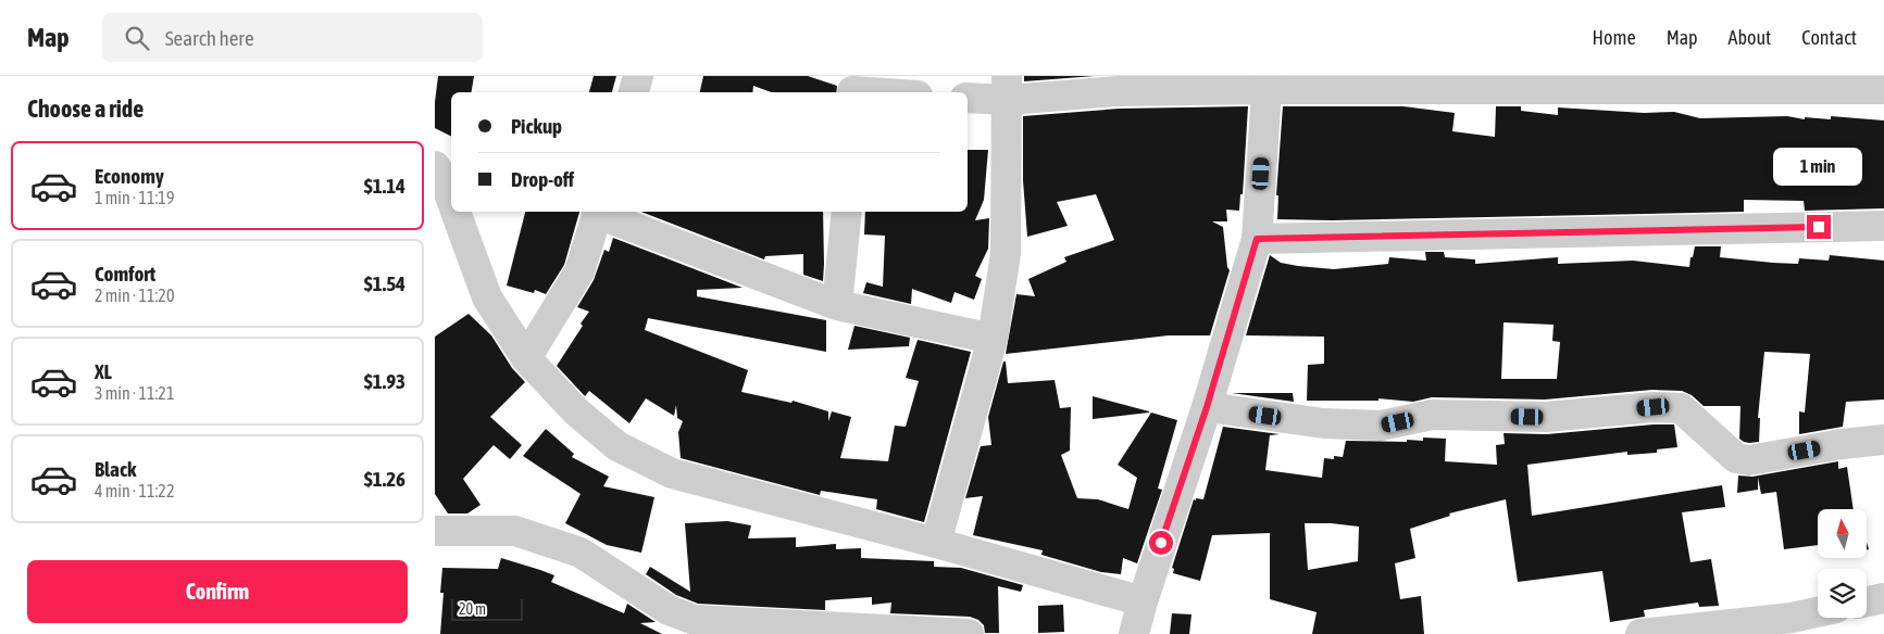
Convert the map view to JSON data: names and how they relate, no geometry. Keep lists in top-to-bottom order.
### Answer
{
  "scale_bar": "20 m",
  "north": "top",
  "page": {
    "header": "Map",
    "search": "Search here",
    "nav": [
      "Home",
      "Map",
      "About",
      "Contact"
    ],
    "heading": "Choose a ride",
    "banner": ["Pickup", "Drop-off"],
    "list": [
      {
        "name": "Economy",
        "note": "1 min · 11:19",
        "value": "$1.14"
      },
      {
        "name": "Comfort",
        "note": "2 min · 11:20",
        "value": "$1.54"
      },
      {
        "name": "XL",
        "note": "3 min · 11:21",
        "value": "$1.93"
      },
      {
        "name": "Black",
        "note": "4 min · 11:22",
        "value": "$1.26"
      }
    ],
    "bubble": "1 min",
    "buttons": "Confirm",
    "scale": "20 m"
  }
}
